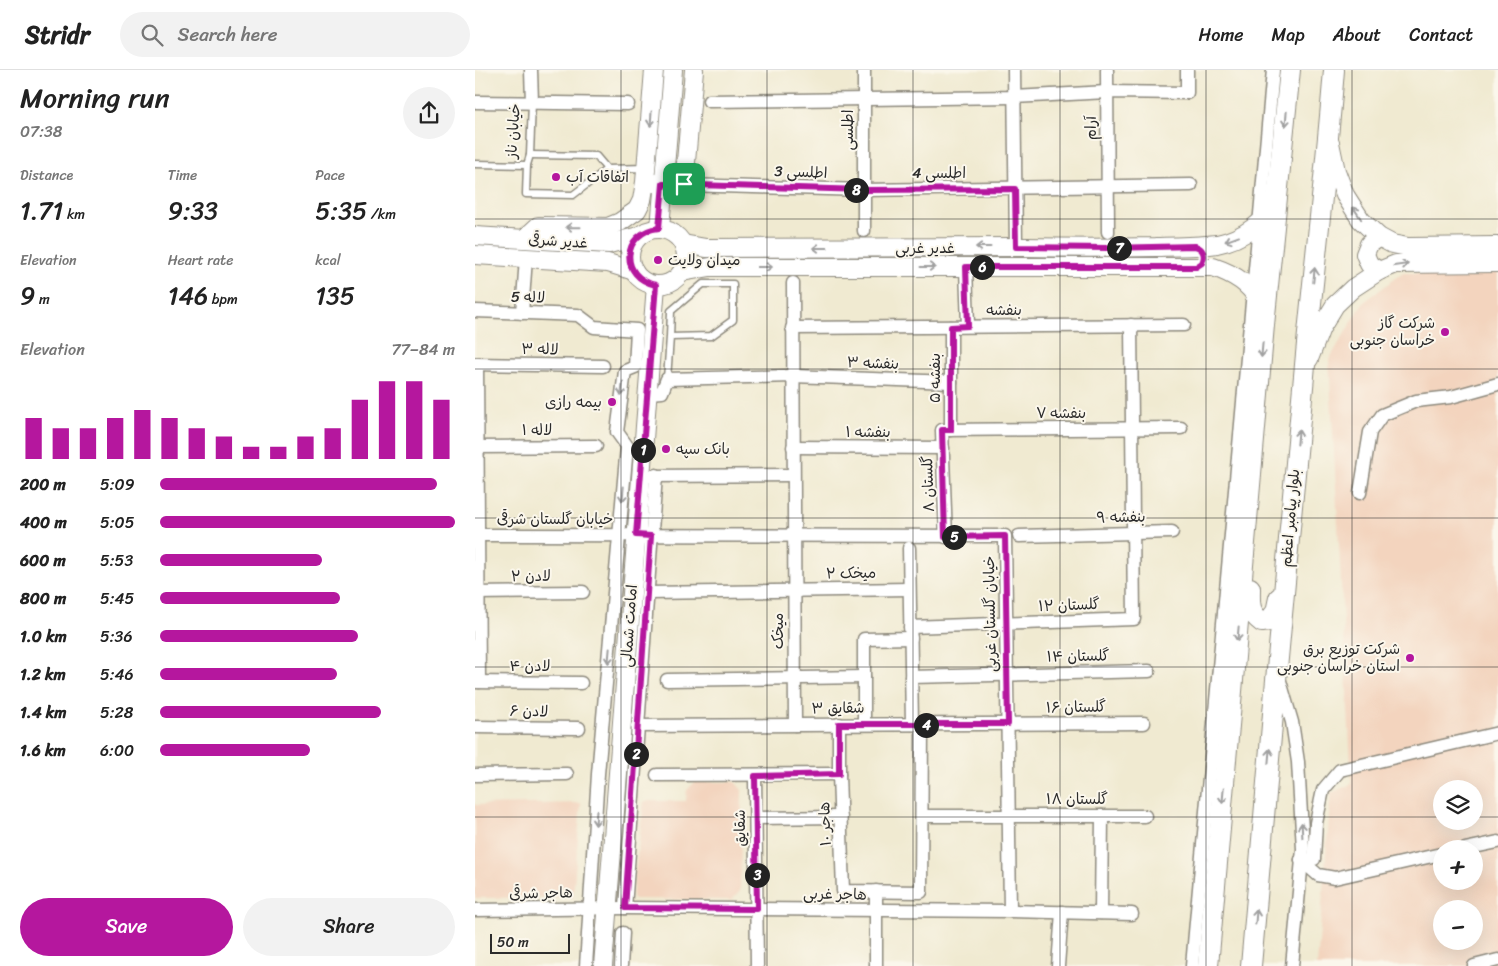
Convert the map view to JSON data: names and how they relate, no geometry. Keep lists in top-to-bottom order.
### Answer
{
  "streets": {
    "main road": [
      "غدیر شرقی",
      "غدیر غربی",
      "بلوار پیامبر اعظم",
      "امامت شمالی"
    ],
    "street": [
      "آرام",
      "اطلسی",
      "خیابان ناز",
      "اطلسی 3",
      "اطلسی 4",
      "لاله 5",
      "بنفشه",
      "لاله ۳",
      "بنفشه ۳",
      "بنفشه ۵",
      "بنفشه ۷",
      "لاله ۱",
      "بنفشه ۱",
      "گلستان ۸",
      "بنفشه ۹",
      "خیابان گلستان شرقی",
      "میخک ۲",
      "لادن ۲",
      "گلستان ۱۲",
      "خیابان گلستان غربی",
      "میخک",
      "گلستان ۱۴",
      "لادن ۴",
      "گلستان ۱۶",
      "شقایق ۳",
      "لادن ۶",
      "گلستان ۱۸",
      "هاجر ۱۰",
      "شقایق",
      "هاجر شرقی",
      "هاجر غربی"
    ]
  },
  "crossings": [
    ["آرام", "اطلسی 4"],
    ["اطلسی", "اطلسی 3"],
    ["اطلسی", "اطلسی 4"],
    ["اطلسی 3", "اطلسی 4"],
    ["غدیر شرقی", "غدیر غربی"],
    ["غدیر شرقی", "امامت شمالی"],
    ["غدیر غربی", "امامت شمالی"],
    ["لاله 5", "امامت شمالی"],
    ["بنفشه", "بنفشه ۵"],
    ["بنفشه ۳", "بنفشه ۵"],
    ["بنفشه ۵", "بنفشه ۷"],
    ["بنفشه ۵", "گلستان ۸"],
    ["بنفشه ۷", "گلستان ۸"],
    ["بنفشه ۱", "گلستان ۸"],
    ["گلستان ۸", "خیابان گلستان غربی"],
    ["بنفشه ۹", "گلستان ۱۲"],
    ["خیابان گلستان شرقی", "خیابان گلستان غربی"],
    ["خیابان گلستان شرقی", "امامت شمالی"],
    ["میخک ۲", "میخک"],
    ["گلستان ۱۲", "خیابان گلستان غربی"],
    ["خیابان گلستان غربی", "امامت شمالی"],
    ["خیابان گلستان غربی", "میخک"],
    ["خیابان گلستان غربی", "گلستان ۱۴"],
    ["خیابان گلستان غربی", "گلستان ۱۶"],
    ["خیابان گلستان غربی", "گلستان ۱۸"],
    ["خیابان گلستان غربی", "هاجر غربی"],
    ["امامت شمالی", "هاجر شرقی"],
    ["امامت شمالی", "هاجر غربی"],
    ["میخک", "شقایق ۳"],
    ["گلستان ۱۶", "شقایق ۳"],
    ["شقایق ۳", "هاجر ۱۰"],
    ["شقایق", "هاجر غربی"],
    ["هاجر شرقی", "هاجر غربی"]
  ],
  "places": [
    "اتفاقات آب",
    "میدان ولایت",
    "شرکت گاز خراسان جنوبی",
    "بیمه رازی",
    "بانک سپه",
    "شرکت توزیع برق استان خراسان جنوبی"
  ],
  "scale_bar": "50 m",
  "page": {
    "header": "Stridr",
    "search": "Search here",
    "nav": [
      "Home",
      "Map",
      "About",
      "Contact"
    ],
    "heading": ["Morning run", "07:38"],
    "stats": [
      ["Distance", "1.71 km"],
      ["Time", "9:33"],
      ["Pace", "5:35 /km"],
      ["Elevation", "9 m"],
      ["Heart rate", "146 bpm"],
      ["kcal", "135"]
    ],
    "pins": [
      "8",
      "7",
      "6",
      "1",
      "5",
      "4",
      "2",
      "3"
    ],
    "chart": ["Elevation", "77–84 m"],
    "list": [
      {
        "name": "200 m",
        "note": "5:09"
      },
      {
        "name": "400 m",
        "note": "5:05"
      },
      {
        "name": "600 m",
        "note": "5:53"
      },
      {
        "name": "800 m",
        "note": "5:45"
      },
      {
        "name": "1.0 km",
        "note": "5:36"
      },
      {
        "name": "1.2 km",
        "note": "5:46"
      },
      {
        "name": "1.4 km",
        "note": "5:28"
      },
      {
        "name": "1.6 km",
        "note": "6:00"
      }
    ],
    "map_buttons": ["+", "−"],
    "buttons": ["Save", "Share"],
    "scale": "50 m"
  }
}
